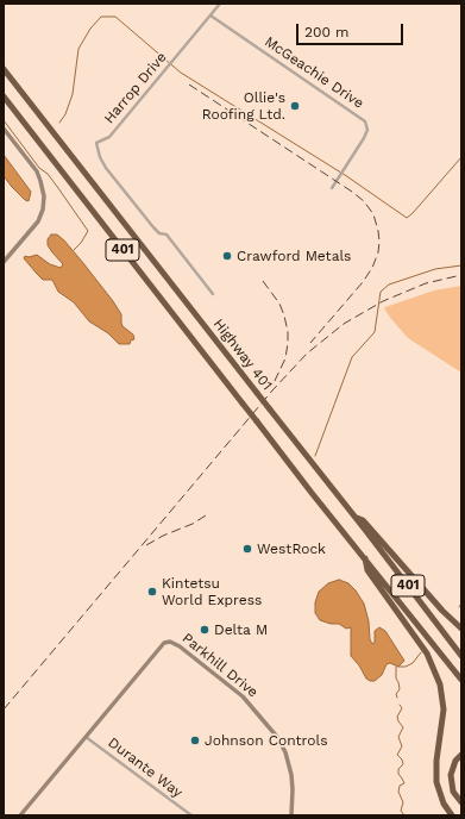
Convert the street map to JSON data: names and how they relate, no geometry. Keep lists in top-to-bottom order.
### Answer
{
  "streets": {
    "highway": ["401", "Highway 401"],
    "street": [
      "McGeachie Drive",
      "Harrop Drive",
      "Parkhill Drive",
      "Durante Way"
    ]
  },
  "crossings": [
    ["McGeachie Drive", "Harrop Drive"],
    ["Parkhill Drive", "Durante Way"]
  ],
  "places": [
    "Ollie's Roofing Ltd.",
    "Crawford Metals",
    "WestRock",
    "Kintetsu World Express",
    "Delta M",
    "Johnson Controls"
  ],
  "scale_bar": "200 m"
}
